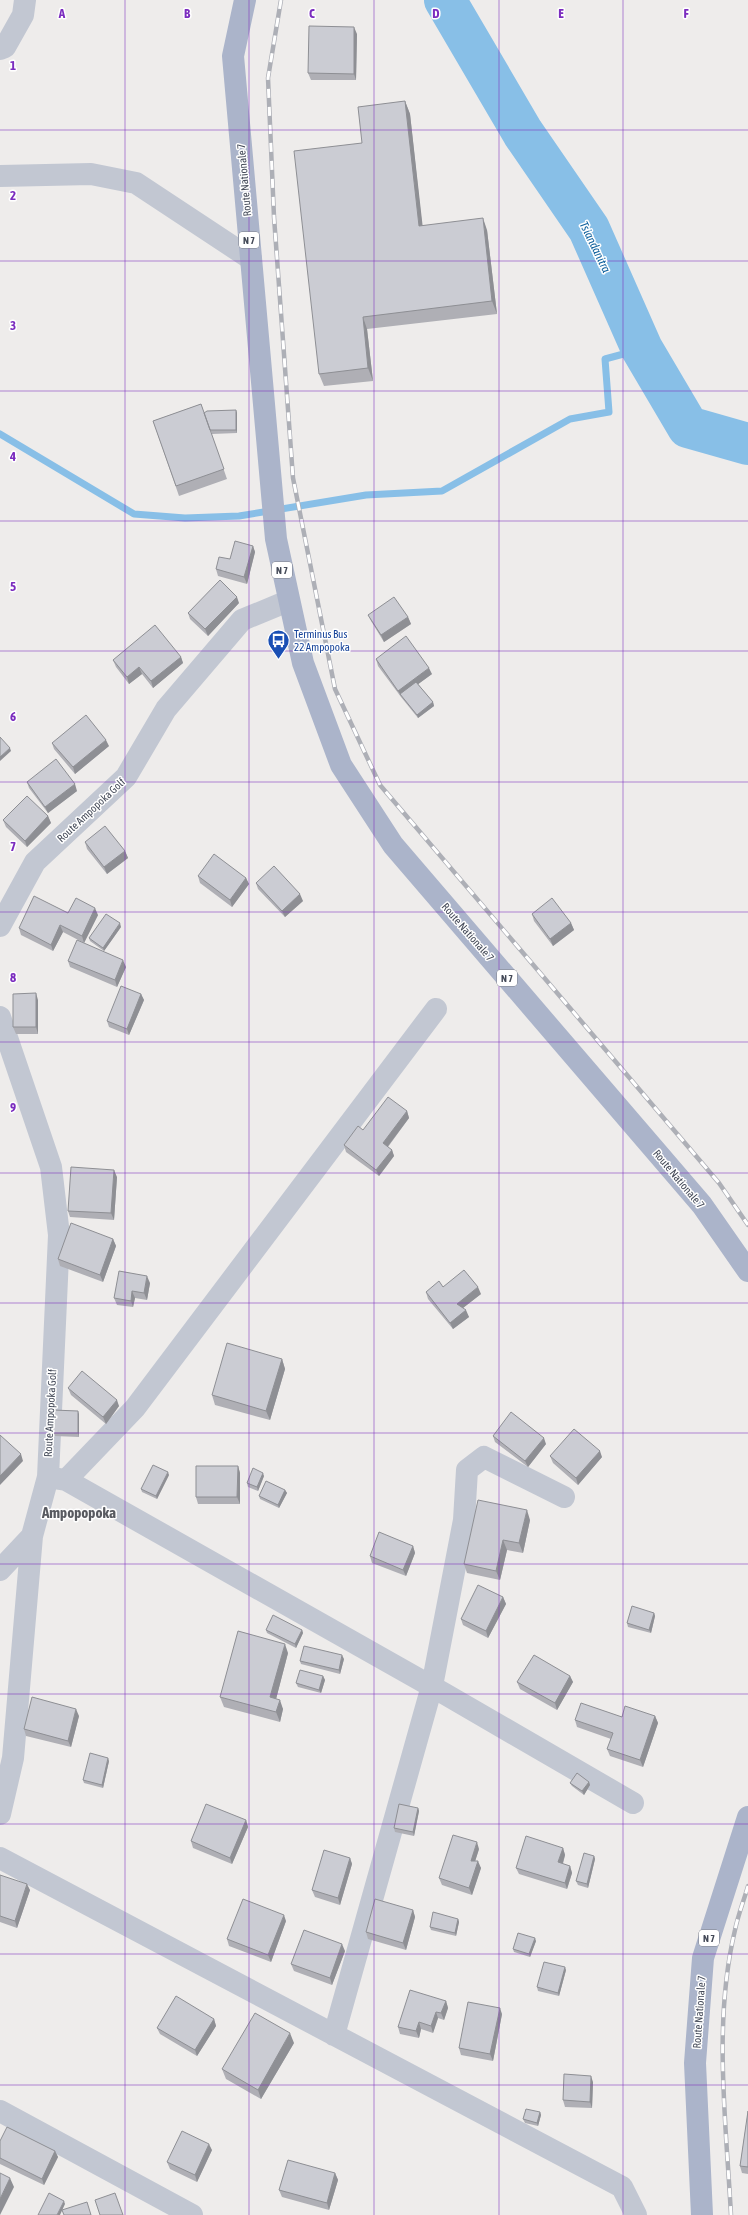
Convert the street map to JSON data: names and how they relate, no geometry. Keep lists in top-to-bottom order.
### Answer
{
  "streets": {
    "main road": ["Route Nationale 7", "N 7"],
    "street": ["Route Ampopoka Golf"]
  },
  "crossings": [
    ["Route Nationale 7", "Route Ampopoka Golf"]
  ],
  "districts": ["Ampopopoka"],
  "water": ["Tsiandanitra"],
  "places": {
    "bus stop": ["Terminus Bus 22 Ampopoka"]
  },
  "grid": {
    "columns": [
      "A",
      "B",
      "C",
      "D",
      "E",
      "F"
    ],
    "rows": [
      "1",
      "2",
      "3",
      "4",
      "5",
      "6",
      "7",
      "8",
      "9"
    ]
  }
}
